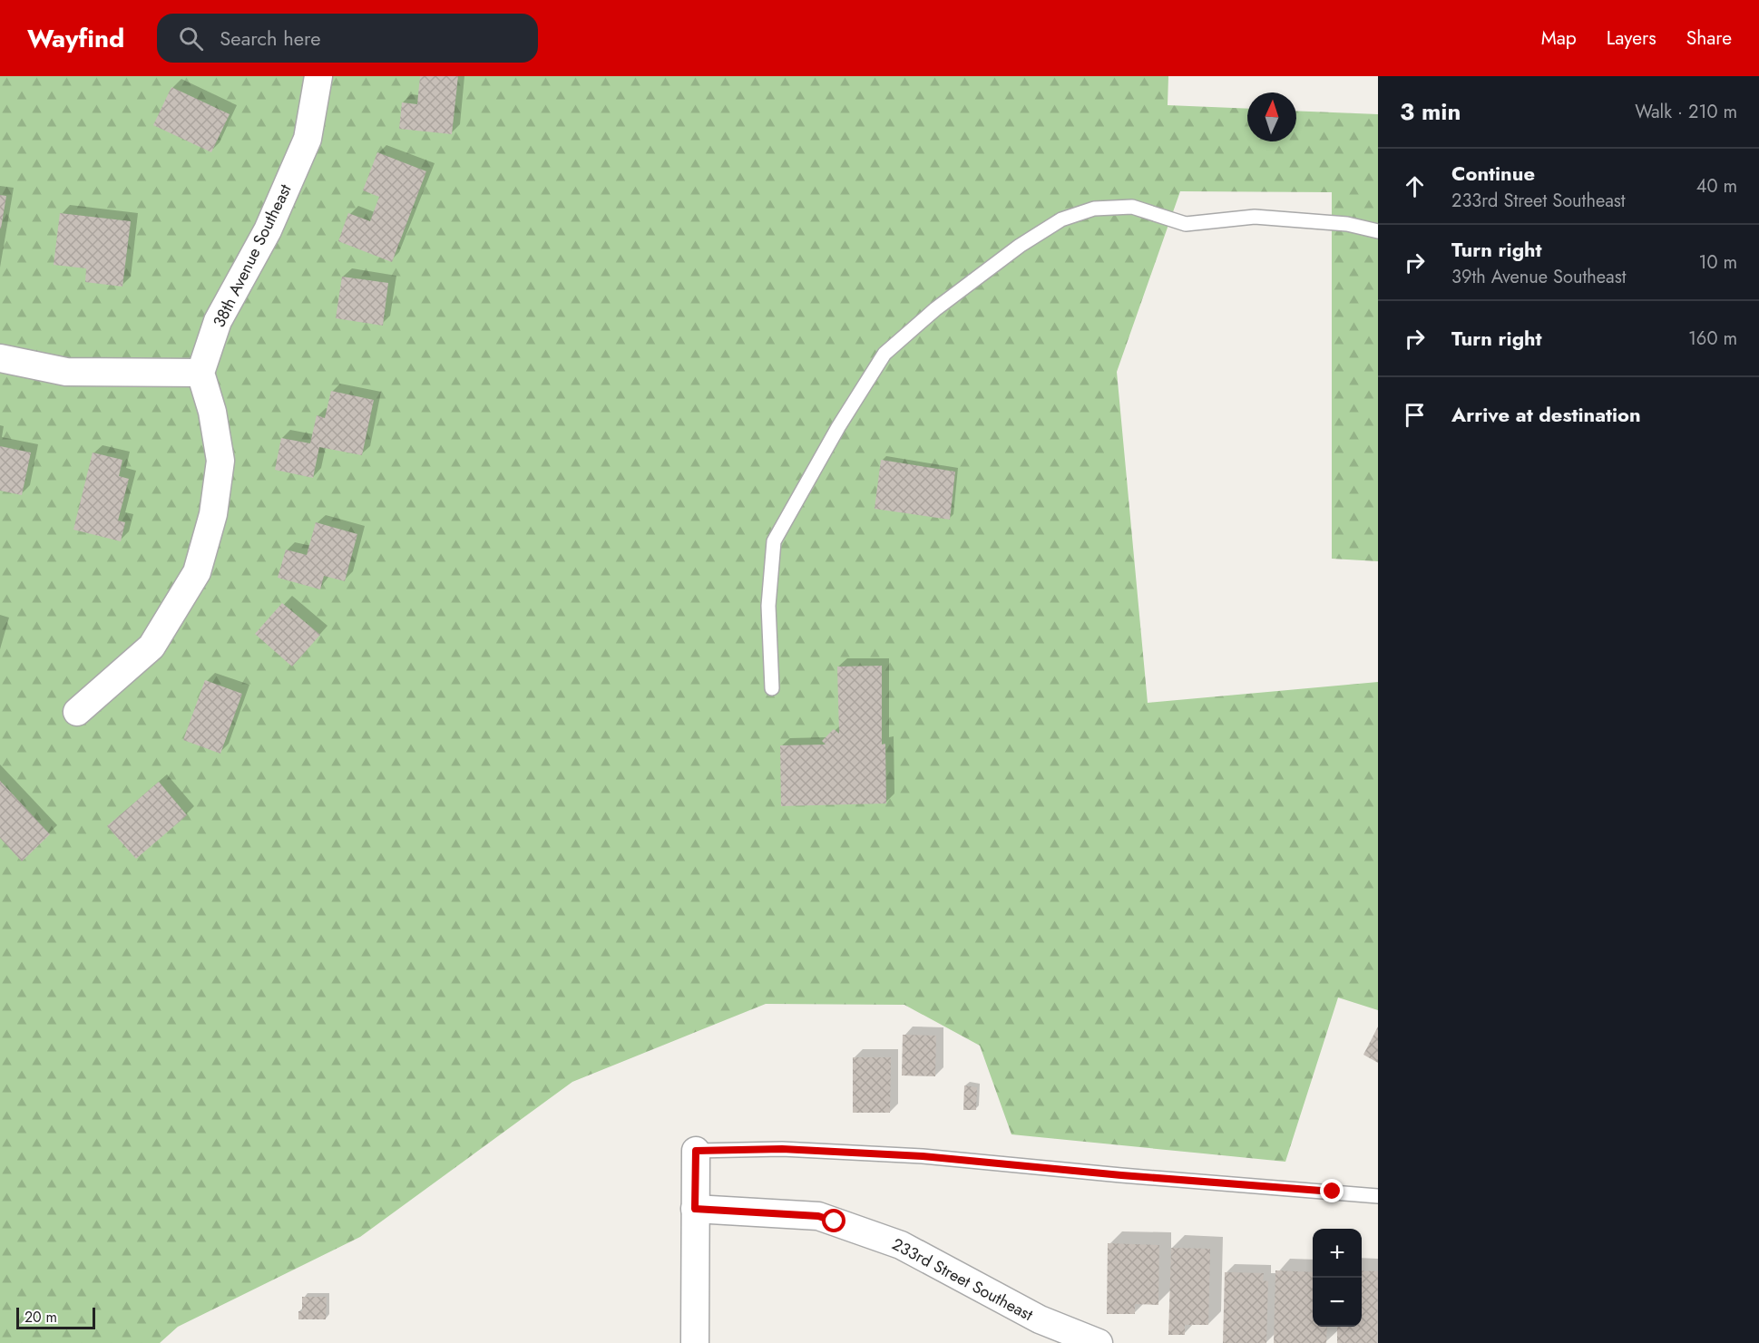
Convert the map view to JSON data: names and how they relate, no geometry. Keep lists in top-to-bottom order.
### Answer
{
  "streets": {
    "street": ["38th Avenue Southeast", "233rd Street Southeast"]
  },
  "scale_bar": "20 m",
  "north": "top",
  "page": {
    "header": "Wayfind",
    "search": "Search here",
    "nav": ["Map", "Layers", "Share"],
    "heading": ["3 min", "Walk · 210 m"],
    "list": [
      ["Continue", "233rd Street Southeast", "40 m"],
      ["Turn right", "39th Avenue Southeast", "10 m"],
      ["Turn right", "160 m"],
      "Arrive at destination"
    ],
    "map_buttons": ["+", "−"],
    "scale": "20 m"
  }
}
